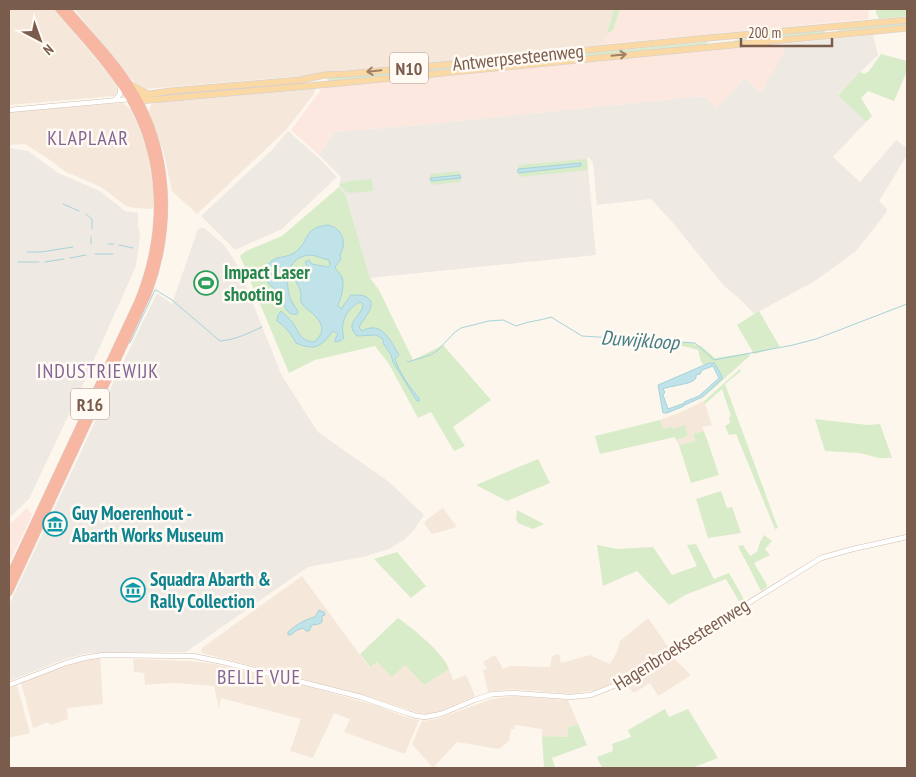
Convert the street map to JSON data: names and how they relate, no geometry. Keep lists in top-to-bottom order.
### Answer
{
  "streets": {
    "highway": ["R16"],
    "main road": ["Antwerpsesteenweg", "N10"],
    "street": ["Hagenbroeksesteenweg"]
  },
  "crossings": [
    ["Antwerpsesteenweg", "N10"],
    ["Antwerpsesteenweg", "R16"]
  ],
  "districts": ["KLAPLAAR", "INDUSTRIEWIJK", "BELLE VUE"],
  "water": ["Duwijkloop"],
  "places": {
    "sports": ["Impact Laser shooting"],
    "museum": ["Guy Moerenhout - Abarth Works Museum", "Squadra Abarth & Rally Collection"]
  },
  "scale_bar": "200 m",
  "north": "bottom right"
}
